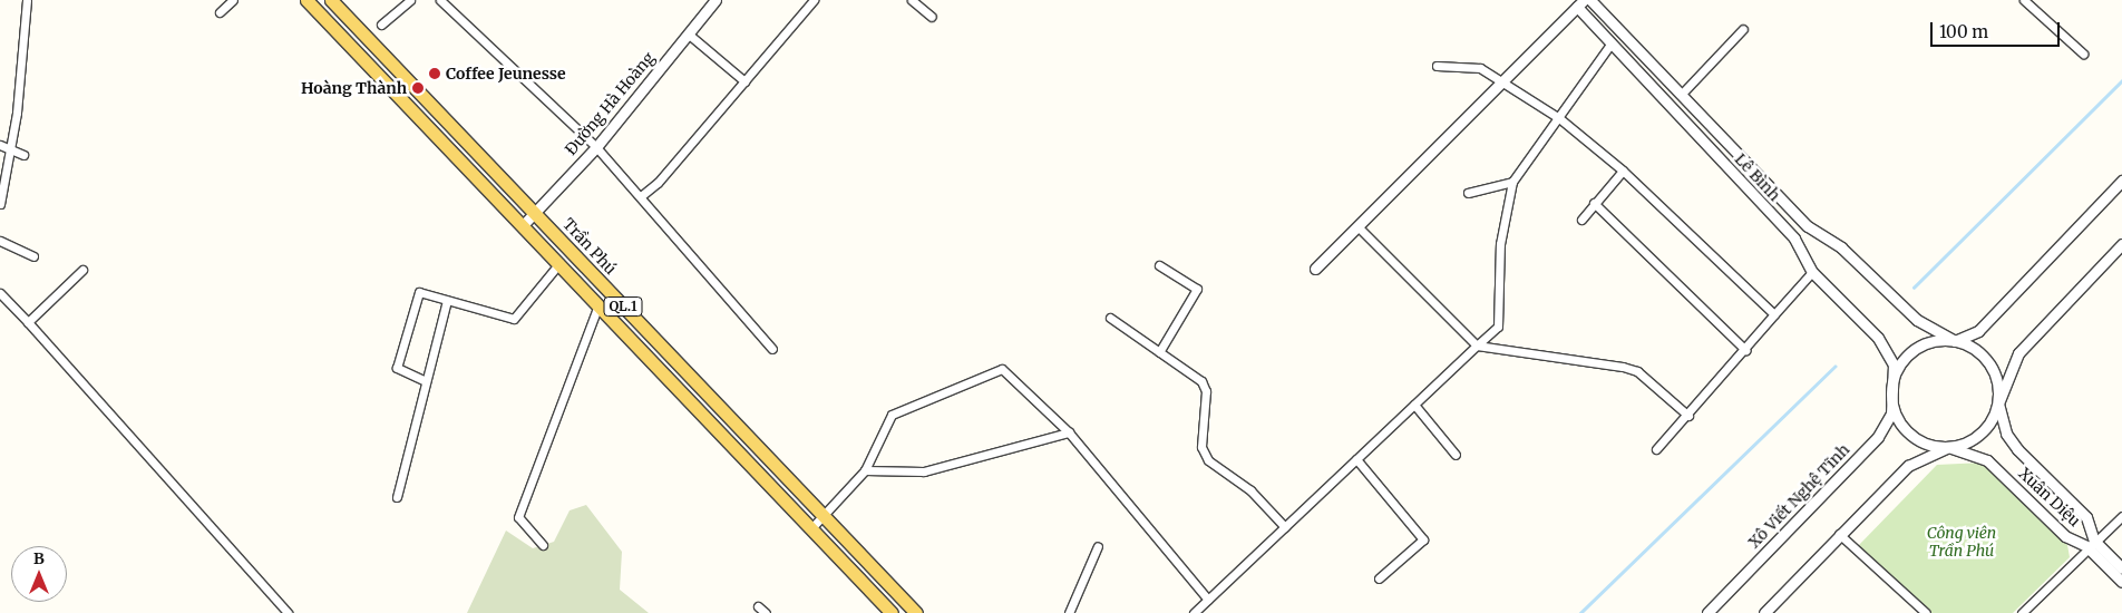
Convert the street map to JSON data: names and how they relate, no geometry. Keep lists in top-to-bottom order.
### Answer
{
  "streets": {
    "main road": ["Trần Phú", "QL.1"],
    "street": [
      "Đường Hà Hoàng",
      "Lê Bình",
      "Xô Viết Nghệ Tĩnh",
      "Xuân Diệu"
    ]
  },
  "crossings": [
    ["Đường Hà Hoàng", "Trần Phú"],
    ["Lê Bình", "Xô Viết Nghệ Tĩnh"],
    ["Lê Bình", "Xuân Diệu"],
    ["Xô Viết Nghệ Tĩnh", "Xuân Diệu"]
  ],
  "parks": ["Công viên Trần Phú"],
  "places": ["Coffee Jeunesse", "Hoàng Thành"],
  "scale_bar": "100 m",
  "north": "top"
}
